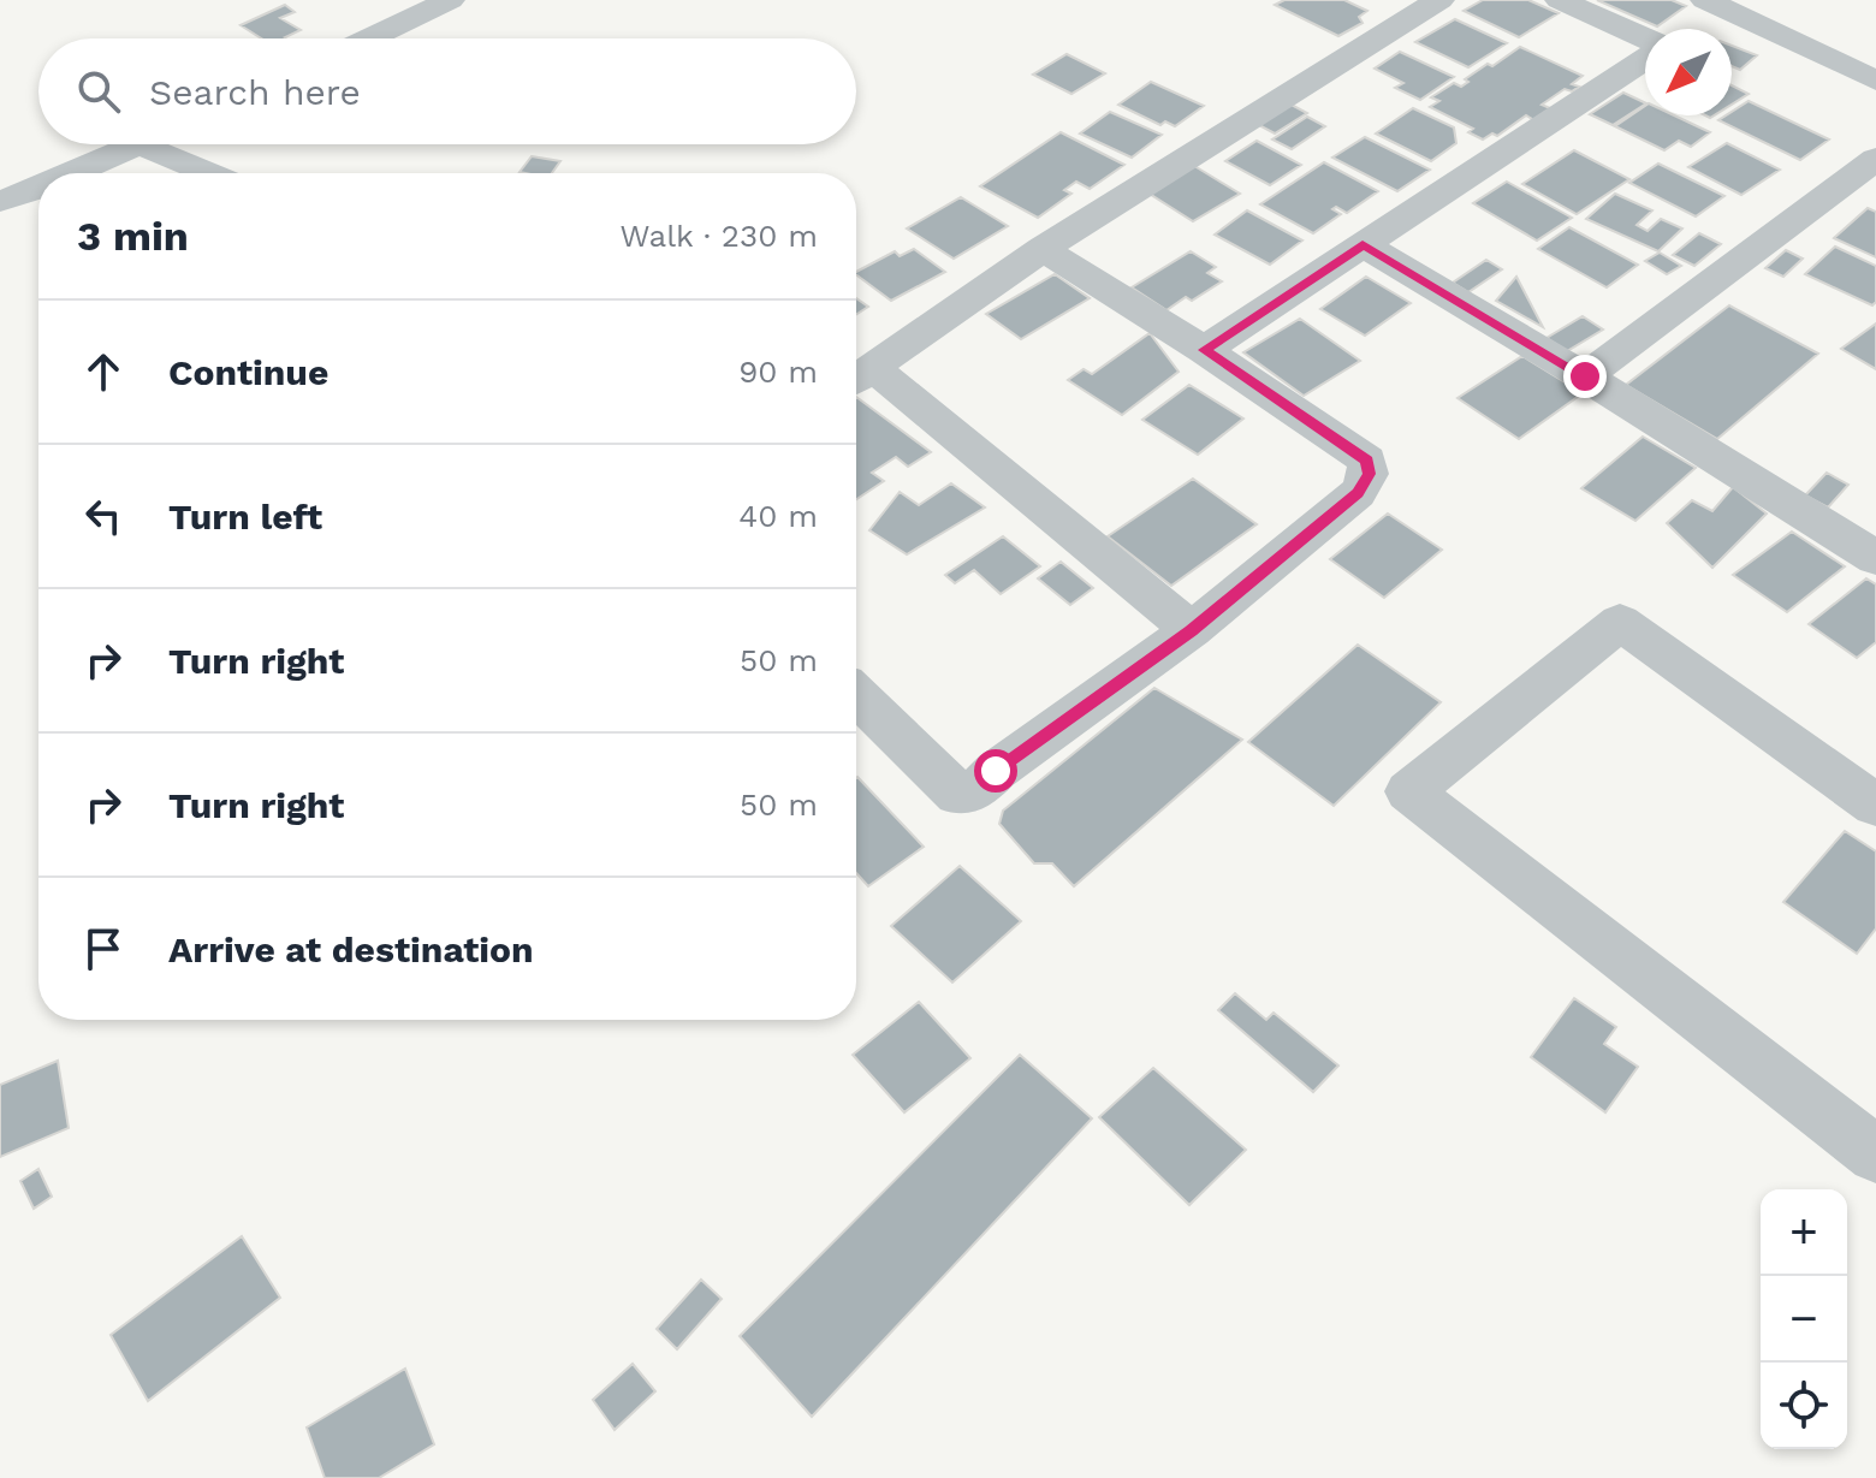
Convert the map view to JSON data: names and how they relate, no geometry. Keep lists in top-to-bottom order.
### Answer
{
  "north": "bottom left",
  "page": {
    "search": "Search here",
    "heading": ["3 min", "Walk · 230 m"],
    "list": [
      ["Continue", "90 m"],
      ["Turn left", "40 m"],
      ["Turn right", "50 m"],
      ["Turn right", "50 m"],
      "Arrive at destination"
    ],
    "map_buttons": ["+", "−"]
  }
}
